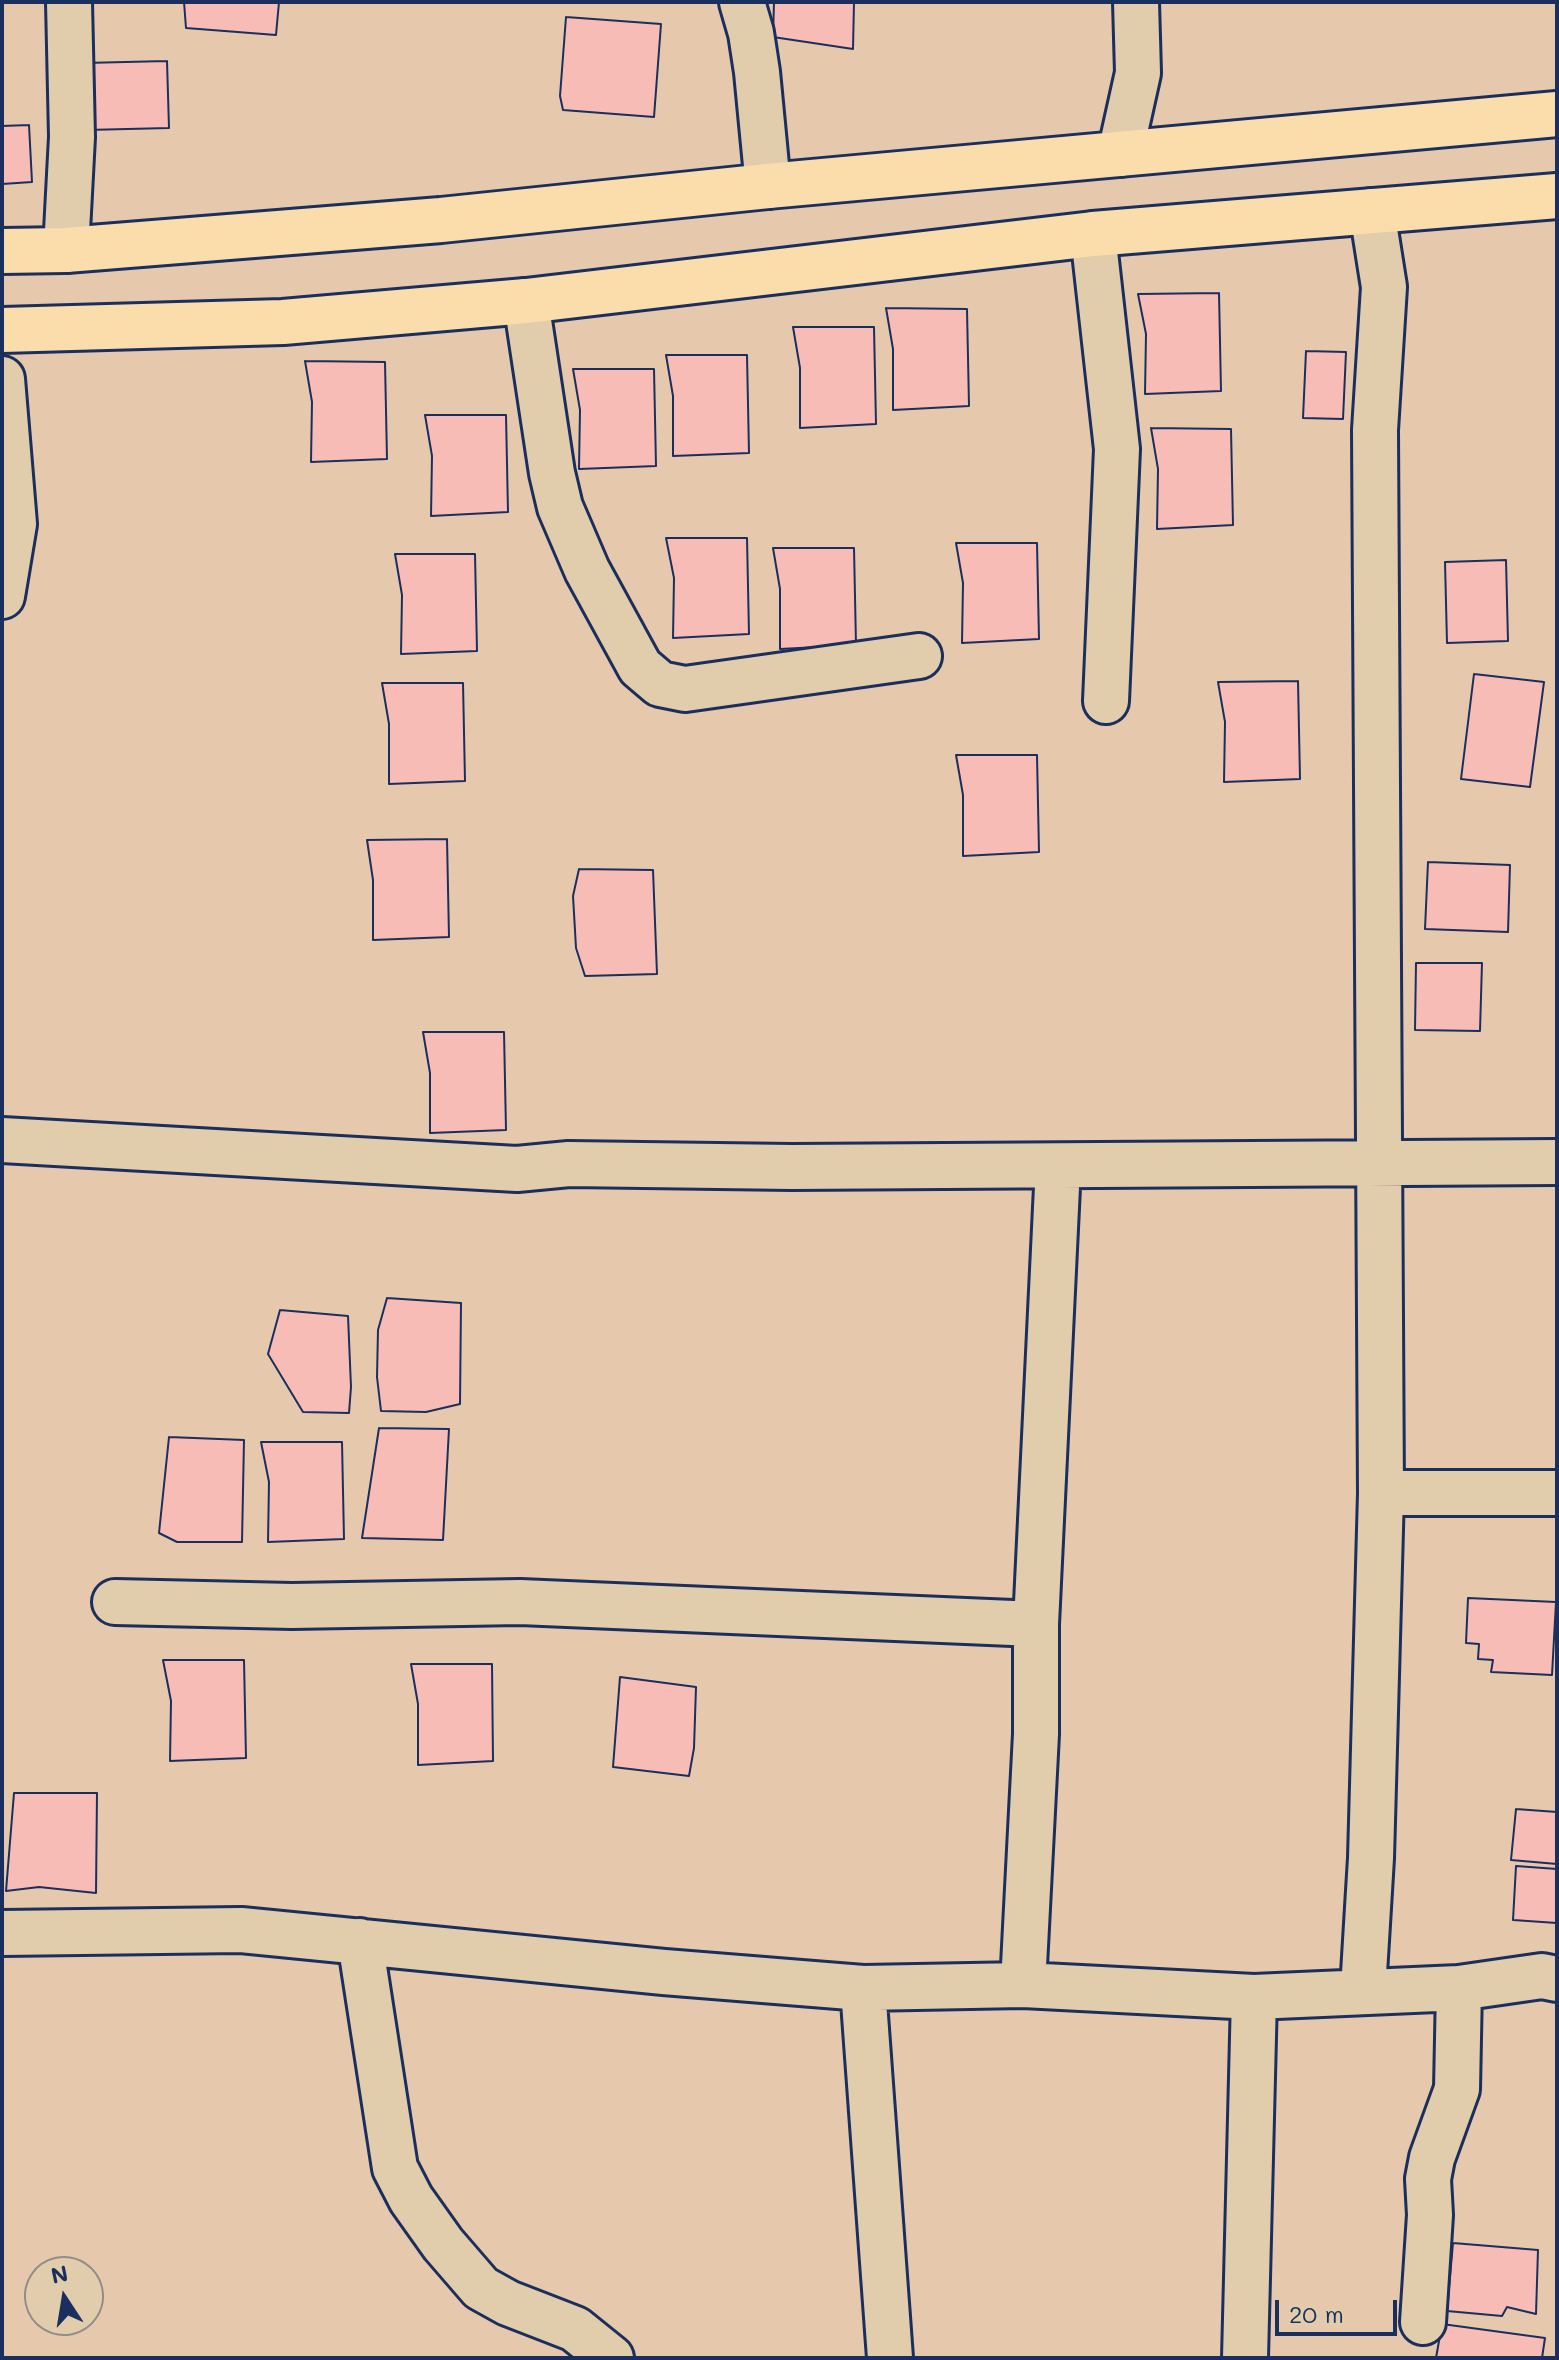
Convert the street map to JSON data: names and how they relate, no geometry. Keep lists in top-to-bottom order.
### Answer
{
  "scale_bar": "20 m",
  "north": "top"
}
